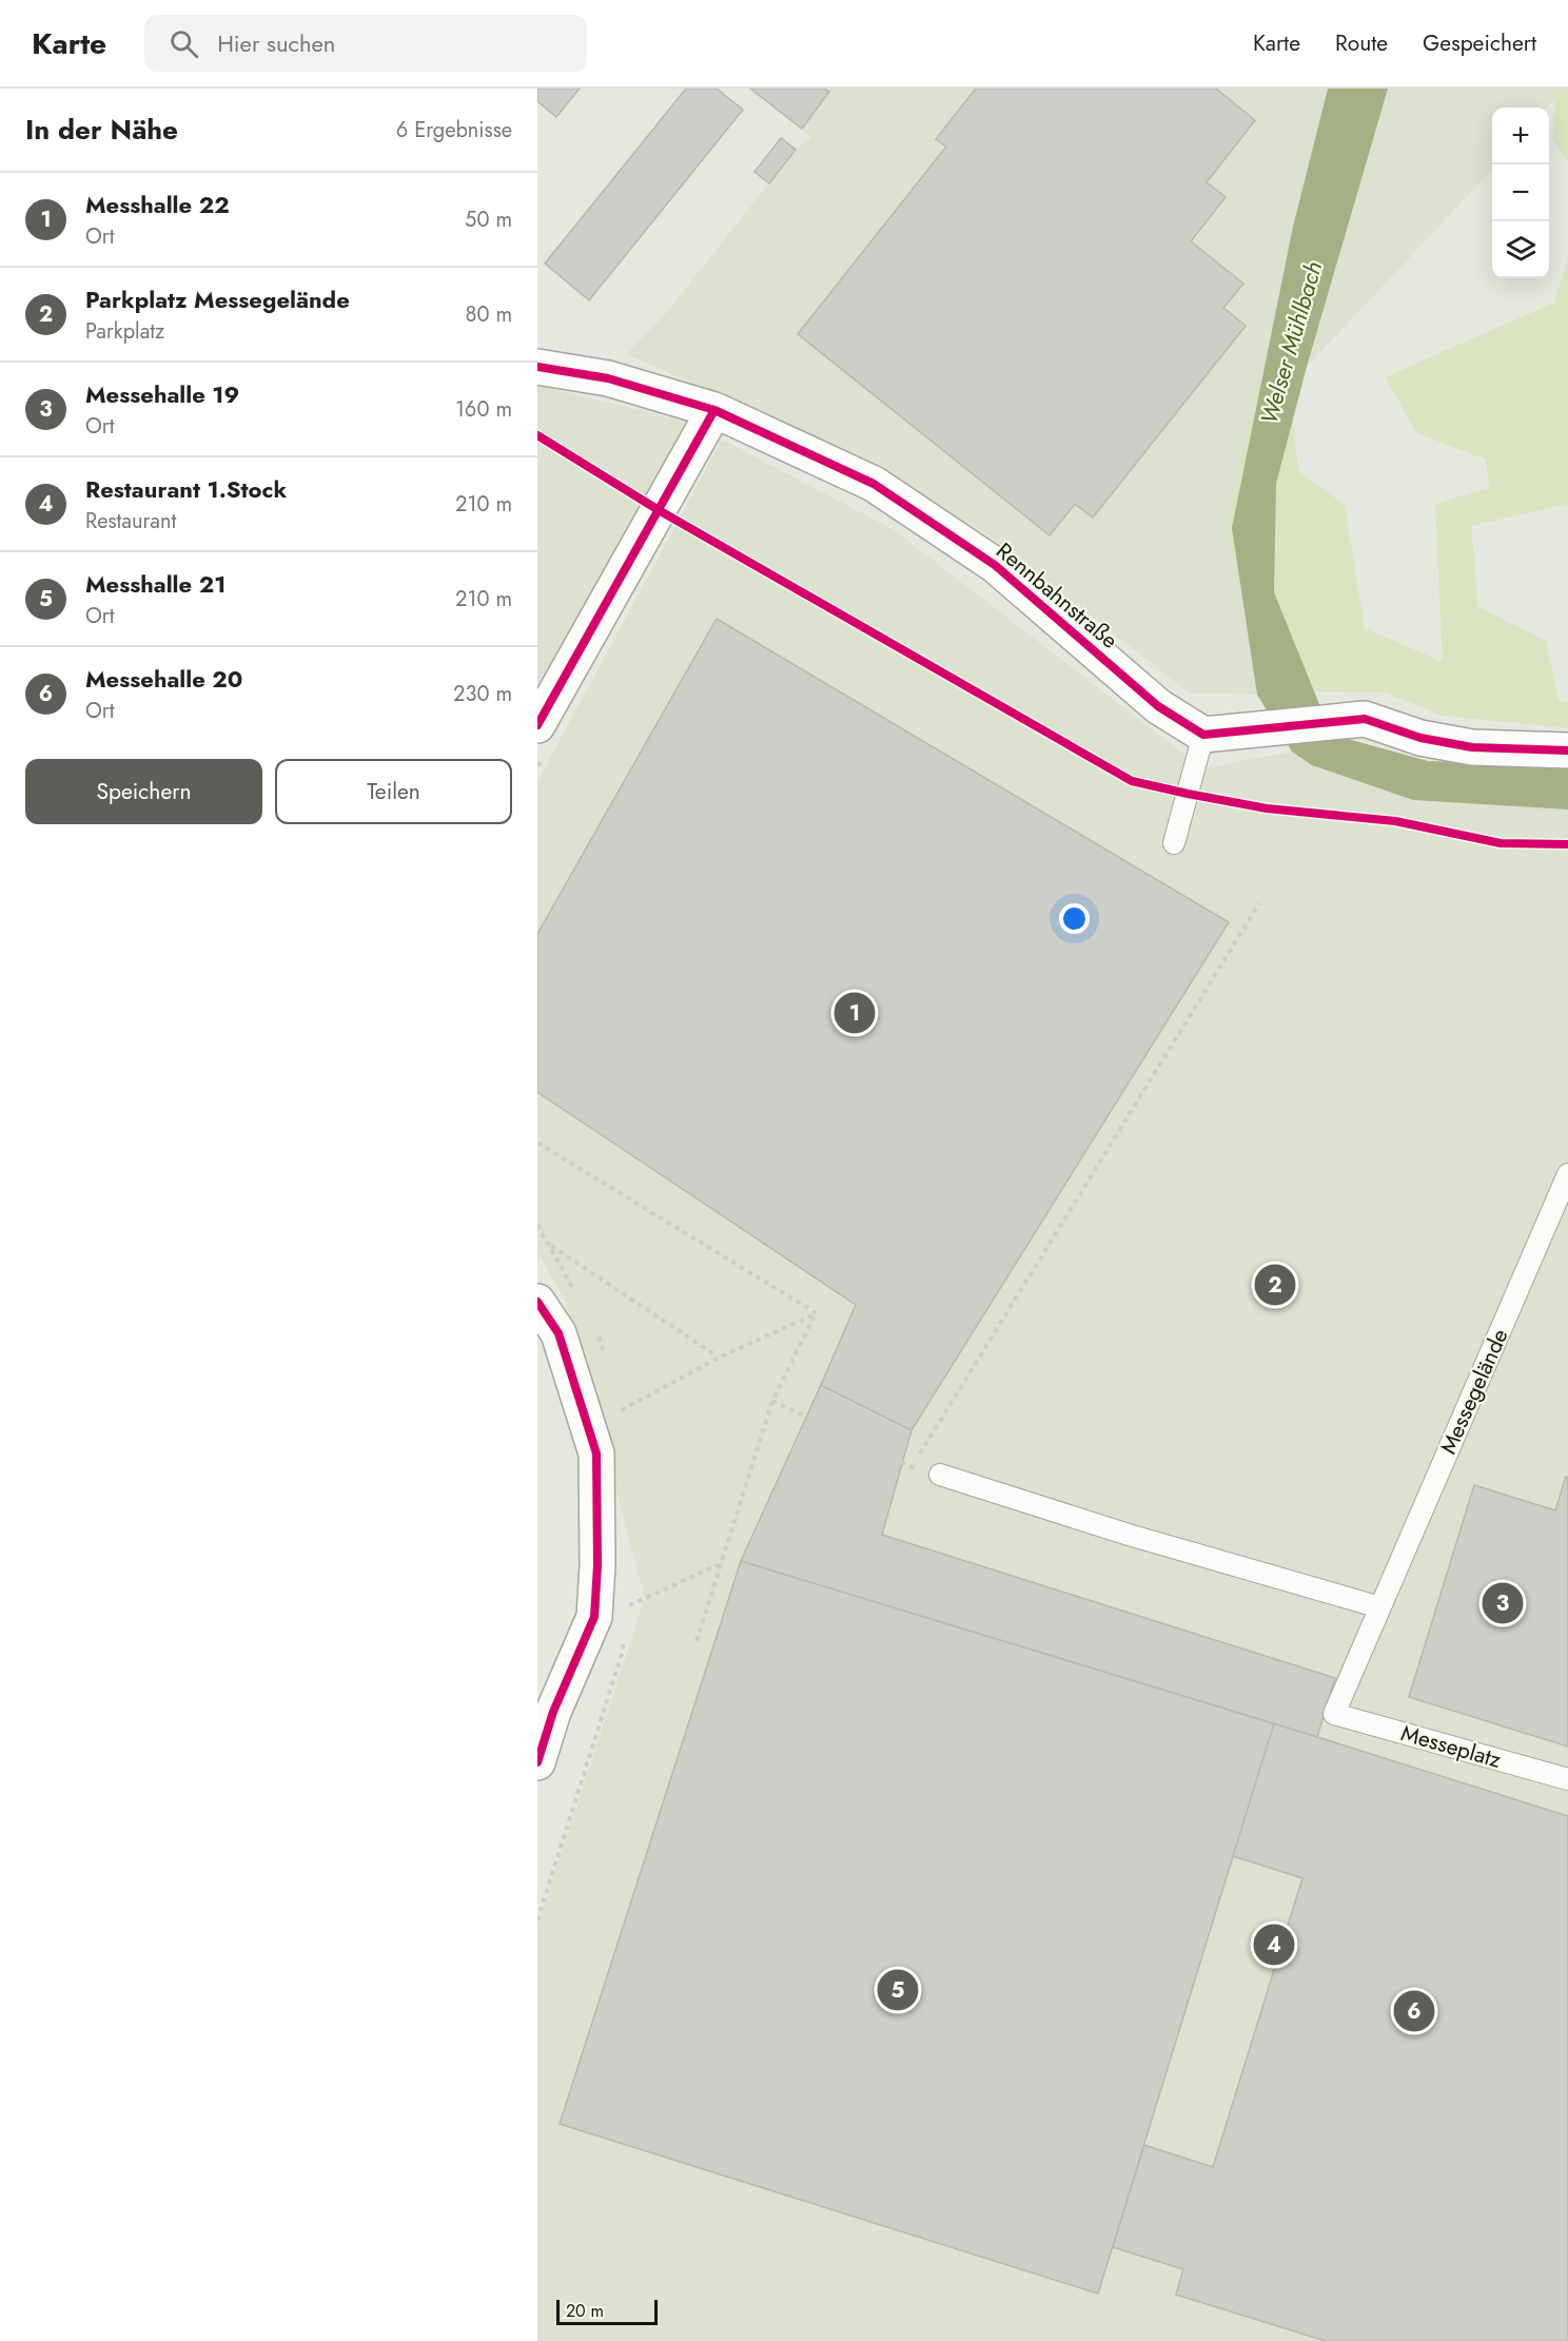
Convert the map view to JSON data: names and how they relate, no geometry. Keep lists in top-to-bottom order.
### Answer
{
  "streets": {
    "street": ["Rennbahnstraße"],
    "lane": ["Messegelände", "Messeplatz"]
  },
  "crossings": [
    ["Messegelände", "Messeplatz"]
  ],
  "water": ["Welser Mühlbach"],
  "scale_bar": "20 m",
  "page": {
    "header": "Karte",
    "search": "Hier suchen",
    "nav": ["Karte", "Route", "Gespeichert"],
    "heading": ["In der Nähe", "6 Ergebnisse"],
    "map_buttons": ["+", "−"],
    "list": [
      {
        "mark": "1",
        "name": "Messhalle 22",
        "note": "Ort",
        "value": "50 m"
      },
      {
        "mark": "2",
        "name": "Parkplatz Messegelände",
        "note": "Parkplatz",
        "value": "80 m"
      },
      {
        "mark": "3",
        "name": "Messehalle 19",
        "note": "Ort",
        "value": "160 m"
      },
      {
        "mark": "4",
        "name": "Restaurant 1.Stock",
        "note": "Restaurant",
        "value": "210 m"
      },
      {
        "mark": "5",
        "name": "Messhalle 21",
        "note": "Ort",
        "value": "210 m"
      },
      {
        "mark": "6",
        "name": "Messehalle 20",
        "note": "Ort",
        "value": "230 m"
      }
    ],
    "buttons": ["Speichern", "Teilen"],
    "pins": [
      "1",
      "2",
      "3",
      "4",
      "5",
      "6"
    ],
    "scale": "20 m"
  }
}
